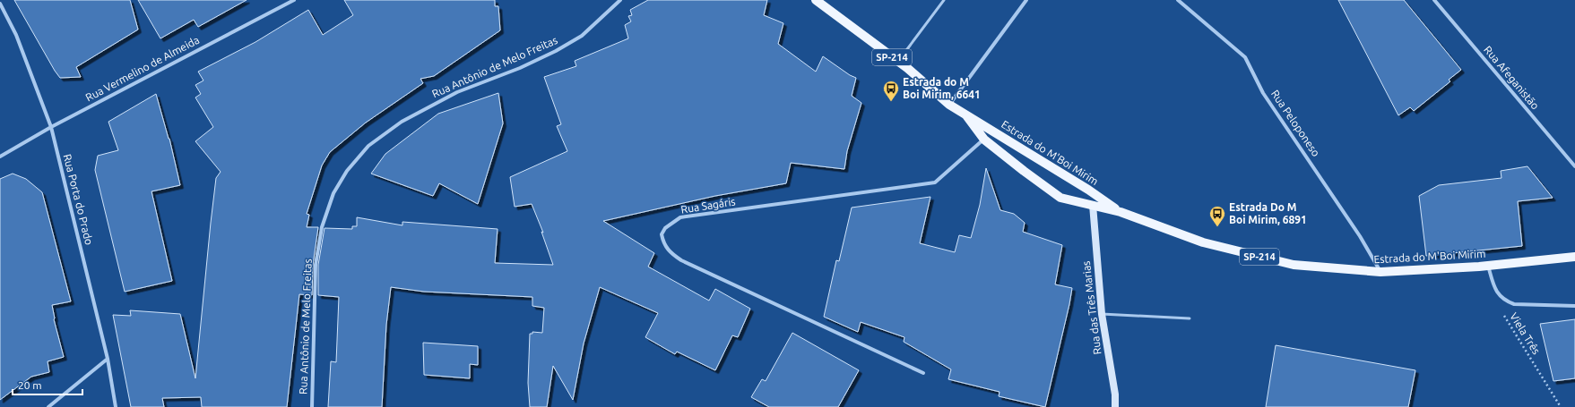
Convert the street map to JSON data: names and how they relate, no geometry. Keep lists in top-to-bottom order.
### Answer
{
  "streets": {
    "main road": ["SP-214", "Estrada do M'Boi Mirim"],
    "street": [
      "Rua Antônio de Melo Freitas",
      "Rua Vermelino de Almeida",
      "Rua Afeganistão",
      "Rua Peloponeso",
      "Rua Porta do Prado",
      "Rua Sagáris",
      "Rua das Três Marias"
    ],
    "path": ["Viela Três"]
  },
  "crossings": [
    ["Rua Vermelino de Almeida", "Rua Porta do Prado"],
    ["Rua Peloponeso", "Estrada do M'Boi Mirim"],
    ["Estrada do M'Boi Mirim", "Rua Sagáris"],
    ["Estrada do M'Boi Mirim", "Rua das Três Marias"]
  ],
  "places": {
    "bus stop": ["Estrada do M Boi Mirim, 6641", "Estrada Do M Boi Mirim, 6891"]
  },
  "scale_bar": "20 m"
}
